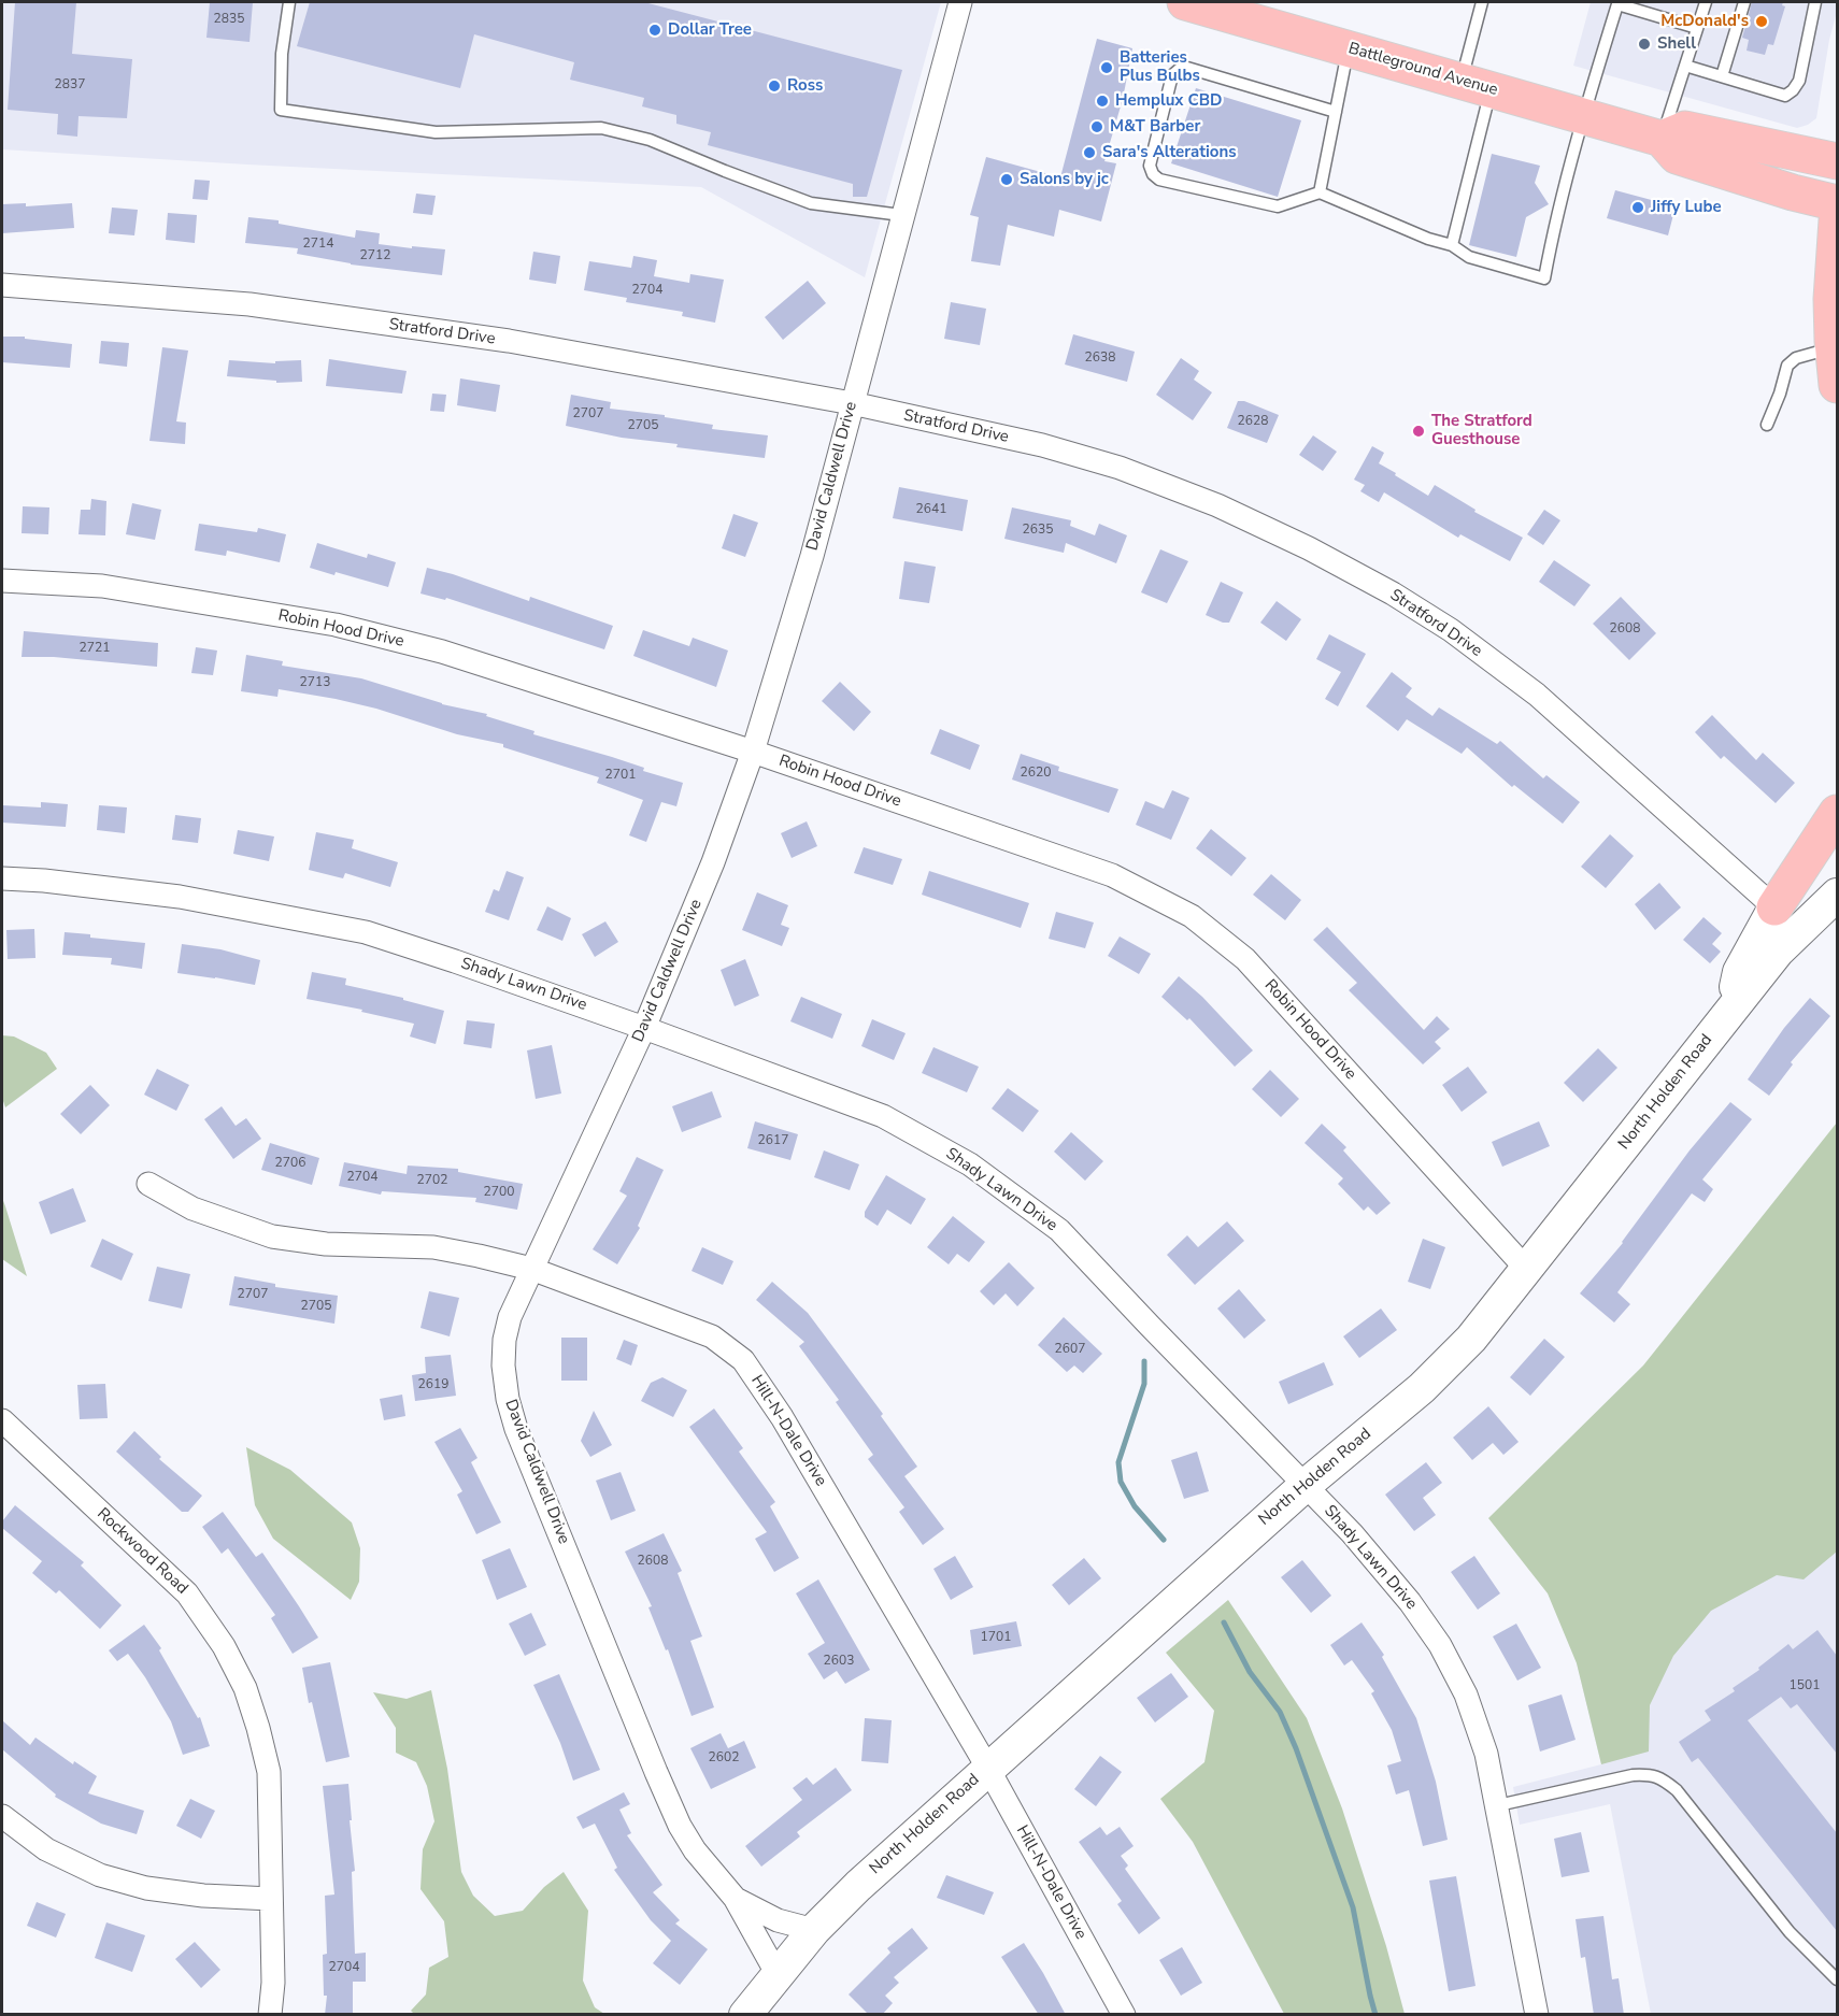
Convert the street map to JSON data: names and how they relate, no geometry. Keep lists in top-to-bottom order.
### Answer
{
  "streets": {
    "main road": ["Battleground Avenue", "North Holden Road"],
    "street": [
      "Stratford Drive",
      "David Caldwell Drive",
      "Robin Hood Drive",
      "Shady Lawn Drive",
      "Hill-N-Dale Drive",
      "Rockwood Road"
    ]
  },
  "crossings": [
    ["Stratford Drive", "David Caldwell Drive"],
    ["David Caldwell Drive", "Robin Hood Drive"],
    ["David Caldwell Drive", "Shady Lawn Drive"],
    ["David Caldwell Drive", "North Holden Road"],
    ["David Caldwell Drive", "Hill-N-Dale Drive"],
    ["Robin Hood Drive", "North Holden Road"],
    ["Shady Lawn Drive", "North Holden Road"],
    ["North Holden Road", "Hill-N-Dale Drive"]
  ],
  "places": [
    "McDonald's",
    "Dollar Tree",
    "Shell",
    "Batteries Plus Bulbs",
    "Ross",
    "Hemplux CBD",
    "M&T Barber",
    "Sara's Alterations",
    "Salons by jc",
    "Jiffy Lube",
    "The Stratford Guesthouse"
  ],
  "house_numbers": [
    "2835",
    "2837",
    "2714",
    "2712",
    "2704",
    "2638",
    "2707",
    "2628",
    "2705",
    "2641",
    "2635",
    "2608",
    "2721",
    "2713",
    "2620",
    "2701",
    "2617",
    "2706",
    "2704",
    "2702",
    "2700",
    "2707",
    "2705",
    "2607",
    "2619",
    "2608",
    "1701",
    "2603",
    "1501",
    "2602",
    "2704"
  ]
}
